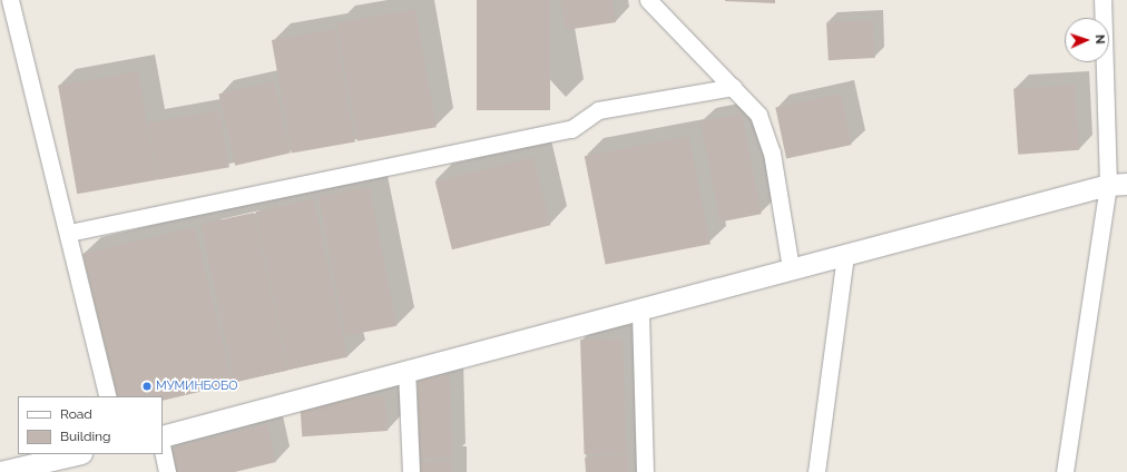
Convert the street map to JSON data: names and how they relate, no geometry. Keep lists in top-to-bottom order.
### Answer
{
  "places": ["МУМИНБОБО"],
  "legend": ["Road", "Building"],
  "north": "right"
}
